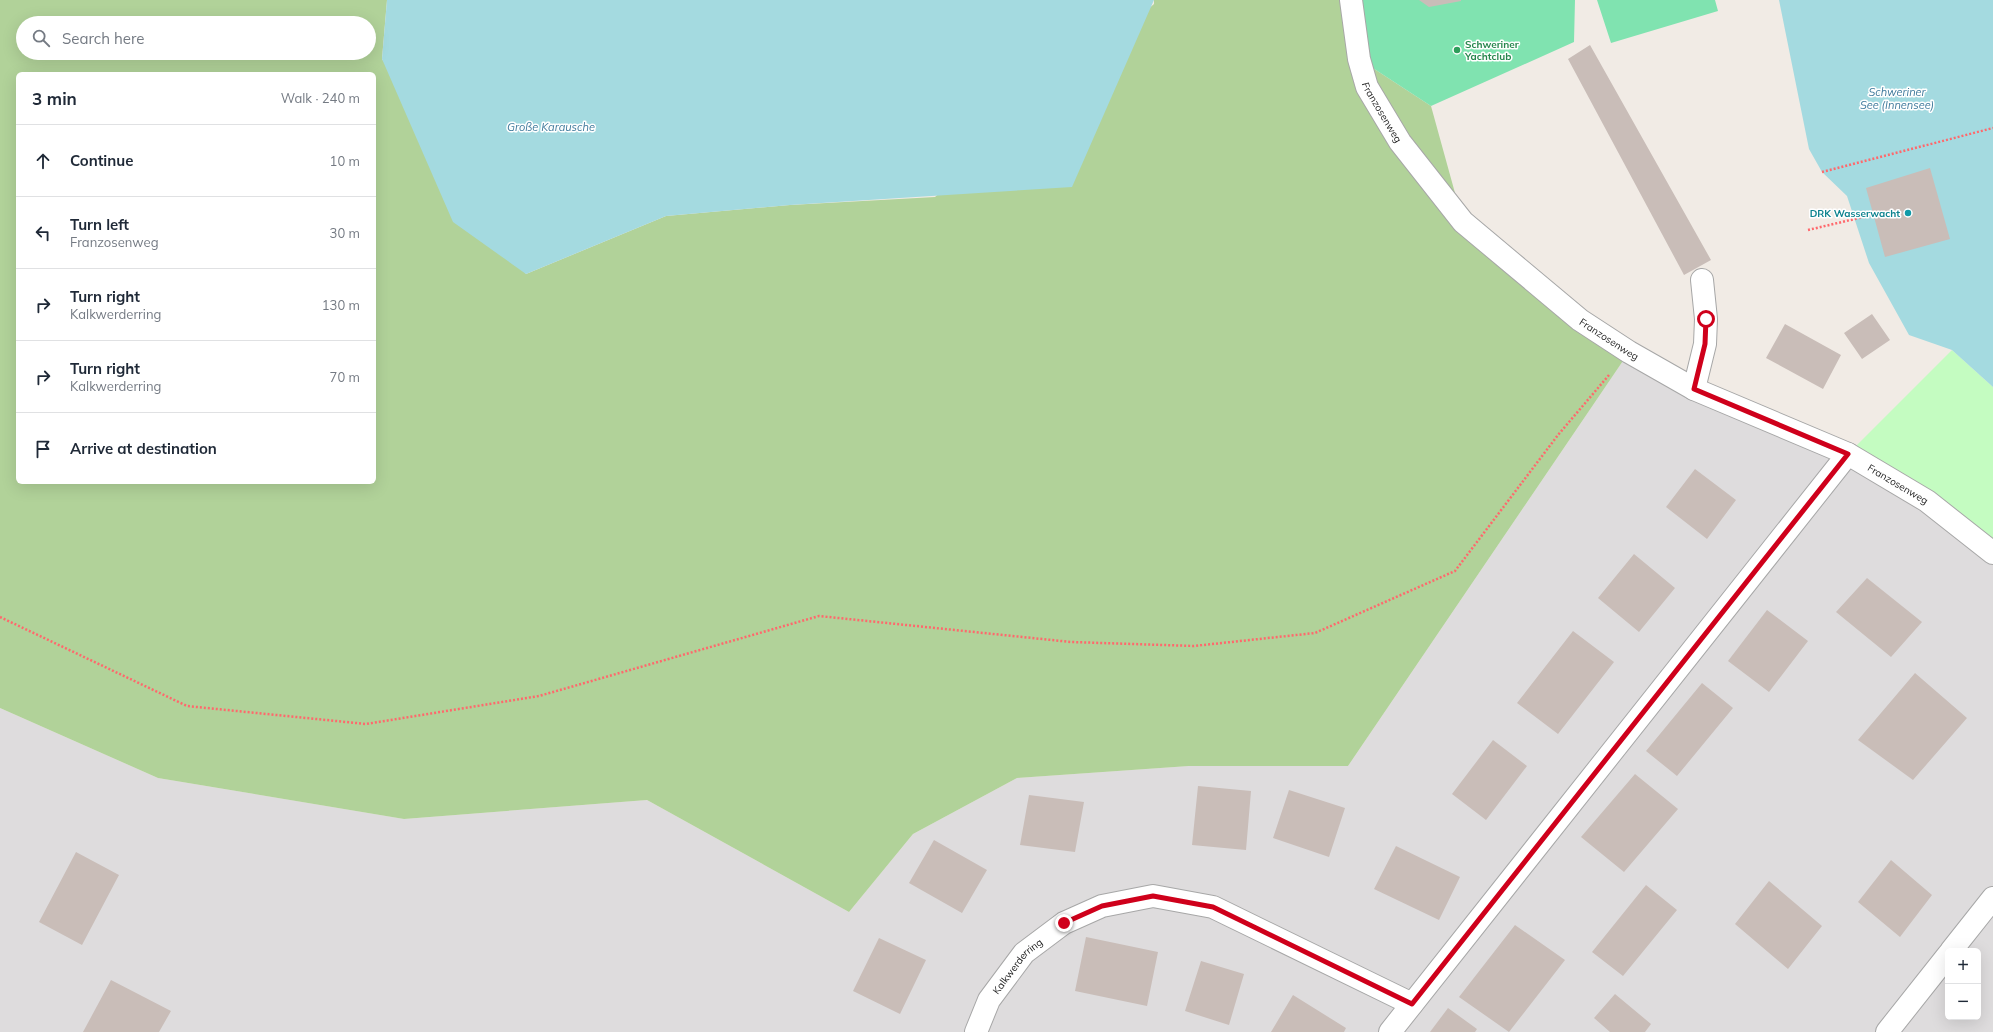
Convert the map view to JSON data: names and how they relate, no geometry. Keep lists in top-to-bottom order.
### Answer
{
  "streets": {
    "street": ["Franzosenweg", "Kalkwerderring"]
  },
  "water": ["Schweriner See (Innensee)", "Große Karausche"],
  "places": ["Schweriner Yachtclub", "DRK Wasserwacht"],
  "page": {
    "search": "Search here",
    "heading": ["3 min", "Walk · 240 m"],
    "list": [
      ["Continue", "10 m"],
      ["Turn left", "Franzosenweg", "30 m"],
      ["Turn right", "Kalkwerderring", "130 m"],
      ["Turn right", "Kalkwerderring", "70 m"],
      "Arrive at destination"
    ],
    "map_buttons": ["+", "−"]
  }
}
